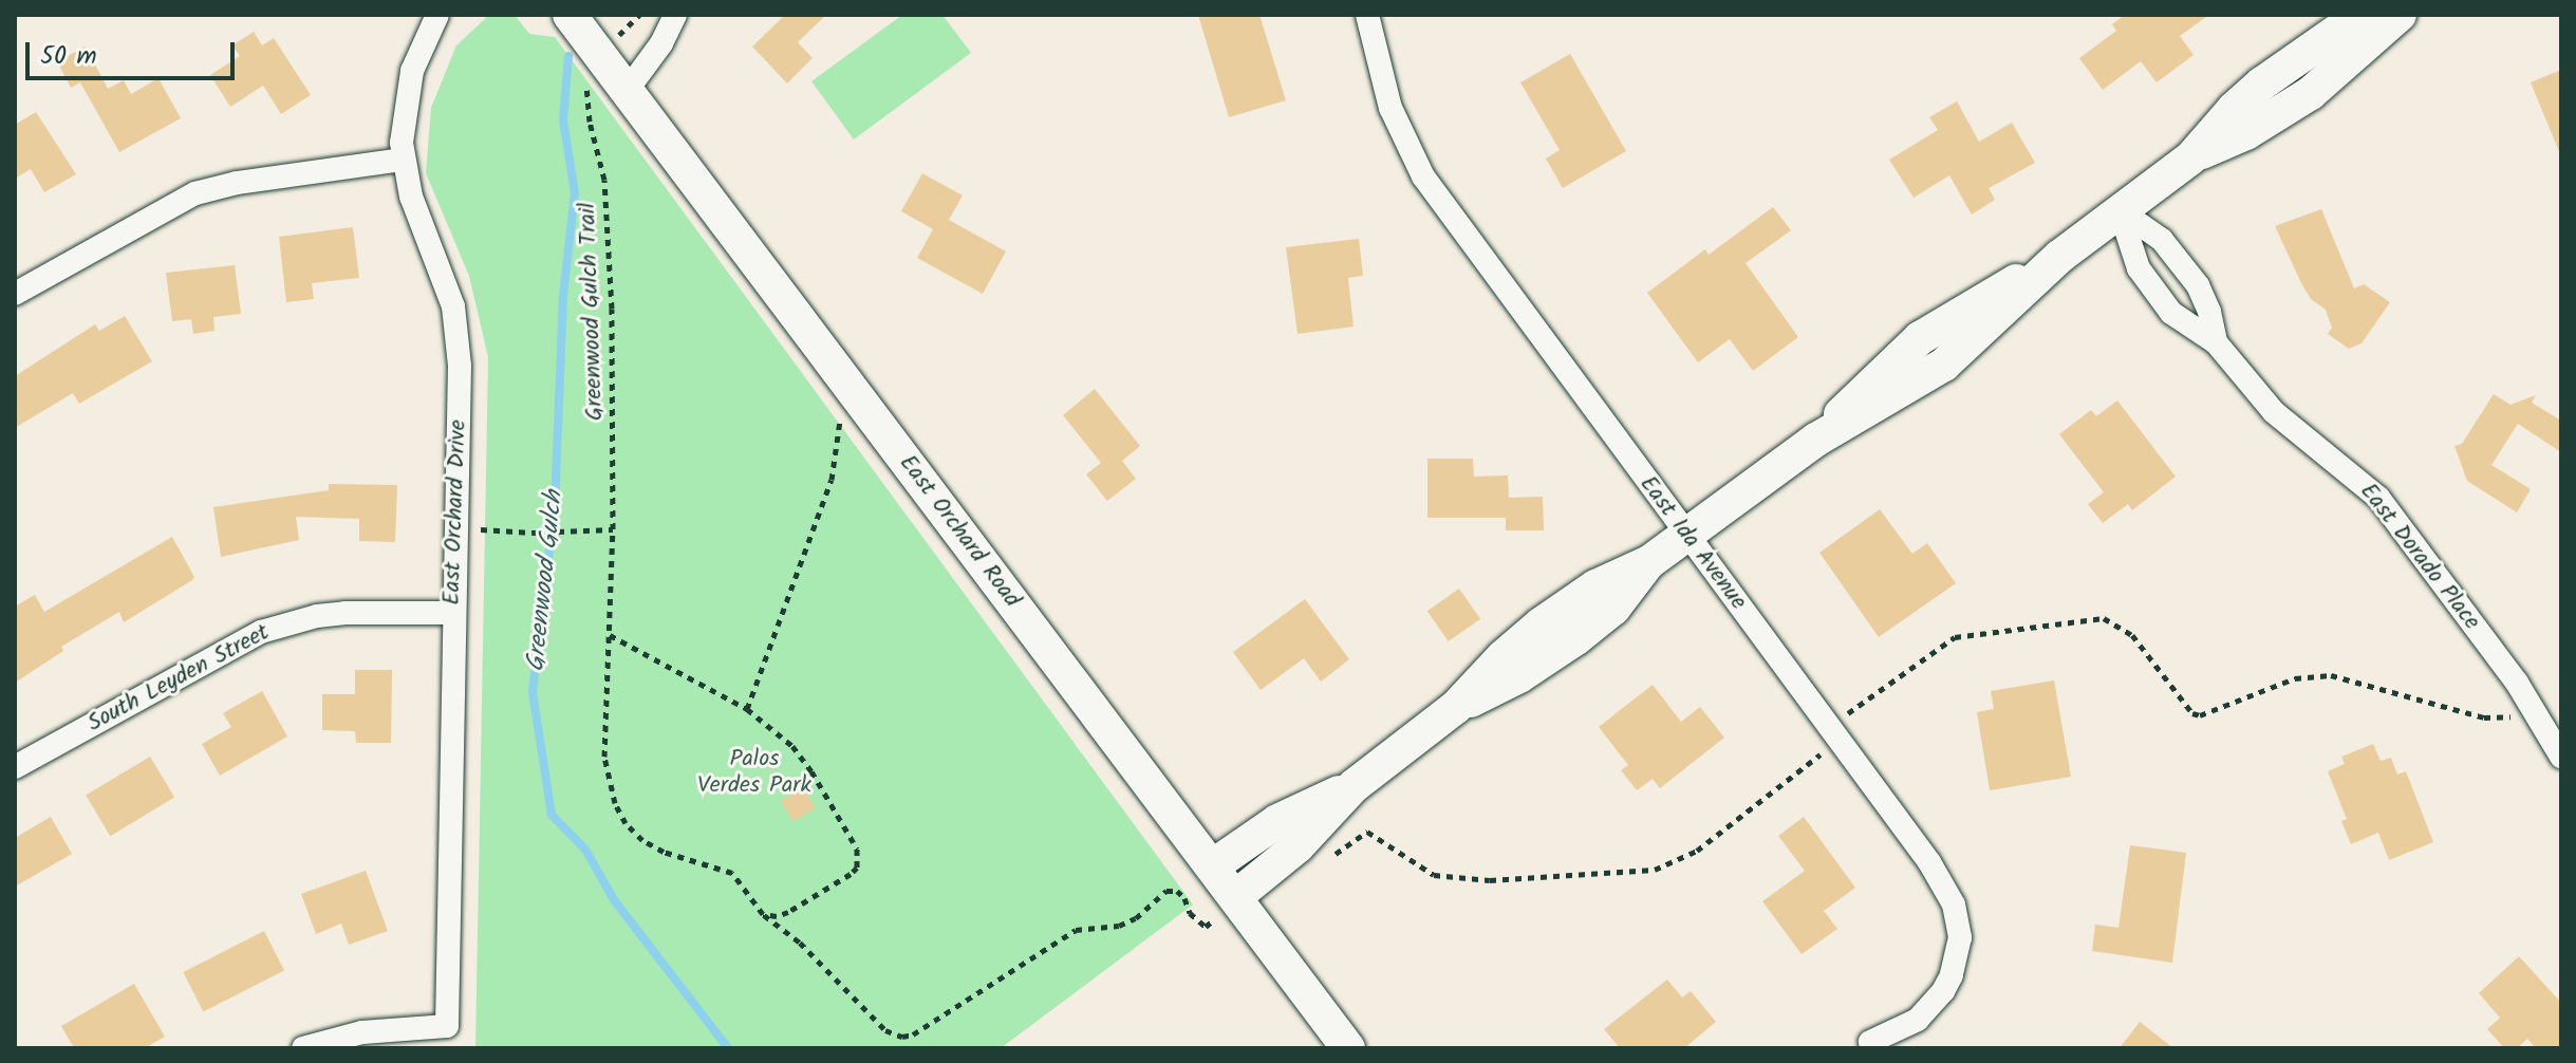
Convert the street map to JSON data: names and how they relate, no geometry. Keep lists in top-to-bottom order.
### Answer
{
  "streets": {
    "street": [
      "East Orchard Drive",
      "East Orchard Road",
      "East Ida Avenue",
      "East Dorado Place",
      "South Leyden Street"
    ],
    "path": ["Greenwood Gulch Trail"]
  },
  "crossings": [
    ["Greenwood Gulch Trail", "East Orchard Road"],
    ["East Orchard Drive", "South Leyden Street"]
  ],
  "water": ["Greenwood Gulch"],
  "parks": ["Palos Verdes Park"],
  "scale_bar": "50 m"
}
